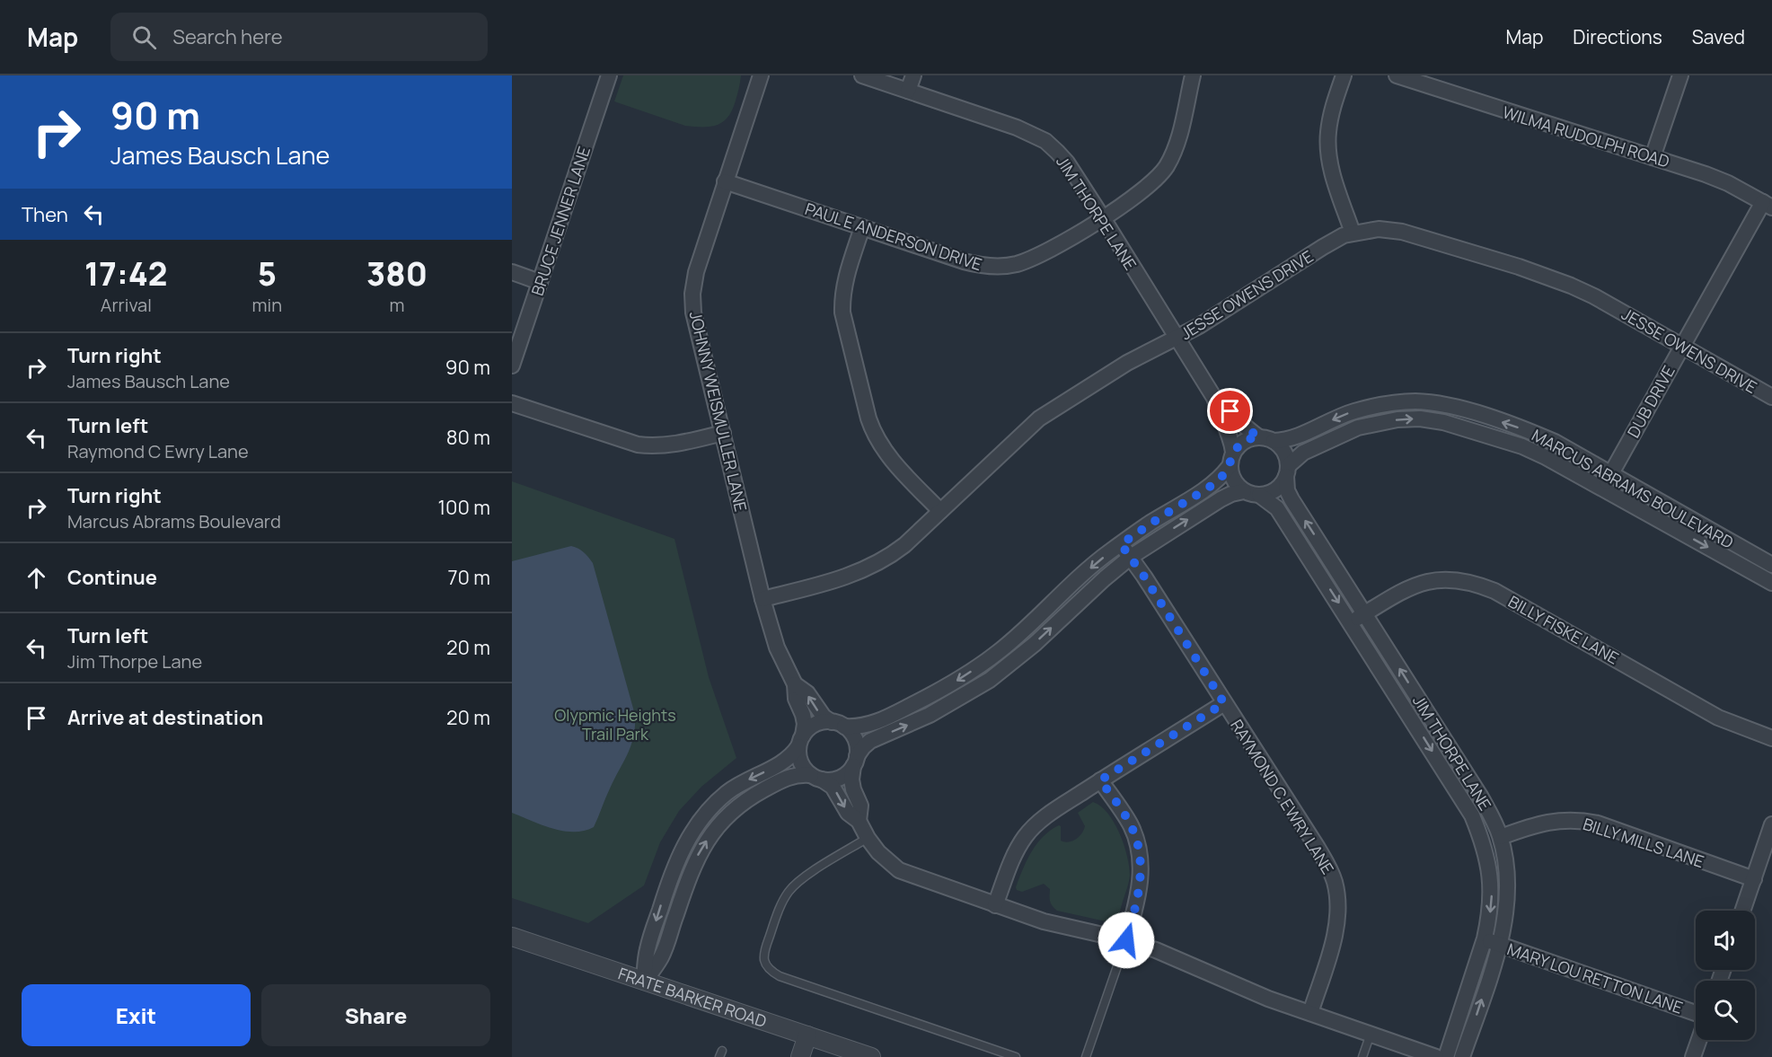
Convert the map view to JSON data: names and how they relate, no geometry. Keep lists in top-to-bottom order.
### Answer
{
  "streets": {
    "street": [
      "WILMA RUDOLPH ROAD",
      "JIM THORPE LANE",
      "BRUCE JENNER LANE",
      "PAUL E ANDERSON DRIVE",
      "JESSE OWENS DRIVE",
      "DUB DRIVE",
      "JOHNNY WEISMULLER LANE",
      "MARCUS ABRAMS BOULEVARD",
      "BILLY FISKE LANE",
      "RAYMOND C EWRY LANE",
      "BILLY MILLS LANE",
      "MARY LOU RETTON LANE",
      "FRATE BARKER ROAD"
    ]
  },
  "crossings": [
    ["WILMA RUDOLPH ROAD", "DUB DRIVE"],
    ["JIM THORPE LANE", "PAUL E ANDERSON DRIVE"],
    ["JIM THORPE LANE", "JESSE OWENS DRIVE"],
    ["JIM THORPE LANE", "MARCUS ABRAMS BOULEVARD"],
    ["JIM THORPE LANE", "BILLY FISKE LANE"],
    ["JIM THORPE LANE", "BILLY MILLS LANE"],
    ["JIM THORPE LANE", "MARY LOU RETTON LANE"],
    ["PAUL E ANDERSON DRIVE", "JOHNNY WEISMULLER LANE"],
    ["JESSE OWENS DRIVE", "DUB DRIVE"],
    ["JESSE OWENS DRIVE", "JOHNNY WEISMULLER LANE"],
    ["DUB DRIVE", "MARCUS ABRAMS BOULEVARD"]
  ],
  "parks": ["Olypmic Heights Trail Park"],
  "page": {
    "header": "Map",
    "search": "Search here",
    "nav": ["Map", "Directions", "Saved"],
    "turn": ["90 m", "James Bausch Lane"],
    "then": "Then",
    "eta": [
      "17:42",
      "Arrival",
      "5",
      "min",
      "380",
      "m"
    ],
    "list": [
      {
        "name": "Turn right",
        "note": "James Bausch Lane",
        "value": "90 m"
      },
      {
        "name": "Turn left",
        "note": "Raymond C Ewry Lane",
        "value": "80 m"
      },
      {
        "name": "Turn right",
        "note": "Marcus Abrams Boulevard",
        "value": "100 m"
      },
      {
        "name": "Continue",
        "value": "70 m"
      },
      {
        "name": "Turn left",
        "note": "Jim Thorpe Lane",
        "value": "20 m"
      },
      {
        "name": "Arrive at destination",
        "value": "20 m"
      }
    ],
    "buttons": ["Exit", "Share"]
  }
}
